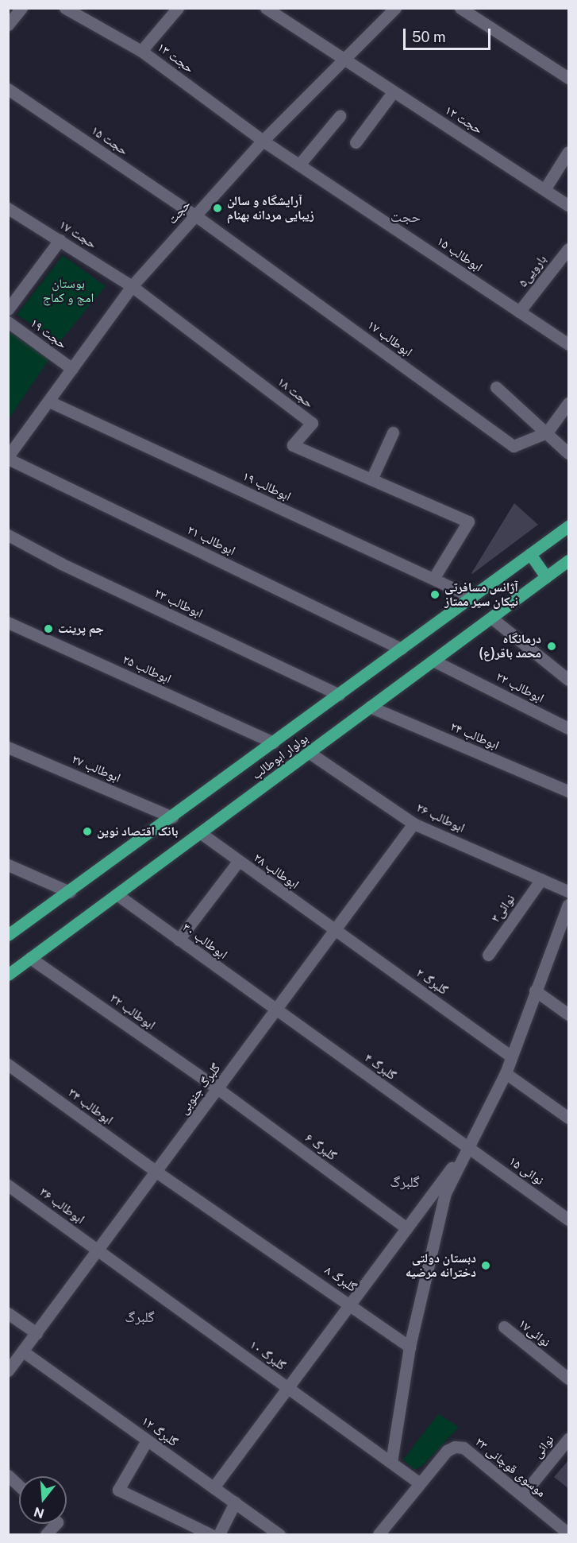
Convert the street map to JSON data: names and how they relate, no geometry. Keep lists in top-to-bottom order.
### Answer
{
  "streets": {
    "main road": ["بولوار ابوطالب"],
    "street": [
      "حجت ۱۳",
      "حجت ۱۲",
      "حجت ۱۵",
      "حجت",
      "حجت ۱۷",
      "ابوطالب ۱۵",
      "بارویی۵",
      "حجت ۱۹",
      "ابوطالب ۱۷",
      "حجت ۱۸",
      "ابوطالب ۱۹",
      "ابوطالب ۲۱",
      "ابوطالب ۲۳",
      "ابوطالب ۲۵",
      "ابوطالب ۲۲",
      "ابوطالب ۲۴",
      "ابوطالب ۲۷",
      "ابوطالب ۲۶",
      "ابوطالب ۲۸",
      "نوائی۳",
      "ابوطالب ۳۰",
      "گلبرگ ۲",
      "ابوطالب ۳۲",
      "گلبرگ ۴",
      "گلبرگ جنوبی",
      "ابوطالب ۳۴",
      "گلبرگ ۶",
      "نوائی ۱۵",
      "ابوطالب ۳۶",
      "گلبرگ ۸",
      "نوائی۱۷",
      "گلبرگ ۱۰",
      "گلبرگ ۱۲",
      "نوائی",
      "موسوی قوچانی ۲۳"
    ]
  },
  "crossings": [
    ["حجت ۱۳", "حجت"],
    ["حجت ۱۳", "ابوطالب ۱۵"],
    ["حجت ۱۲", "حجت"],
    ["حجت ۱۵", "حجت"],
    ["حجت ۱۵", "ابوطالب ۱۷"],
    ["حجت", "حجت ۱۷"],
    ["حجت", "ابوطالب ۱۵"],
    ["حجت", "حجت ۱۹"],
    ["حجت", "ابوطالب ۱۷"],
    ["حجت", "حجت ۱۸"],
    ["حجت", "ابوطالب ۱۹"],
    ["حجت", "ابوطالب ۲۱"],
    ["حجت ۱۷", "حجت ۱۸"],
    ["ابوطالب ۱۵", "بارویی۵"],
    ["حجت ۱۸", "ابوطالب ۱۹"],
    ["ابوطالب ۱۹", "بولوار ابوطالب"],
    ["ابوطالب ۲۱", "بولوار ابوطالب"],
    ["ابوطالب ۲۳", "بولوار ابوطالب"],
    ["ابوطالب ۲۵", "بولوار ابوطالب"],
    ["ابوطالب ۲۲", "بولوار ابوطالب"],
    ["ابوطالب ۲۴", "بولوار ابوطالب"],
    ["بولوار ابوطالب", "ابوطالب ۲۷"],
    ["بولوار ابوطالب", "ابوطالب ۲۶"],
    ["بولوار ابوطالب", "ابوطالب ۲۸"],
    ["بولوار ابوطالب", "ابوطالب ۳۰"],
    ["بولوار ابوطالب", "ابوطالب ۳۲"],
    ["ابوطالب ۲۶", "نوائی۳"],
    ["ابوطالب ۲۶", "گلبرگ جنوبی"],
    ["ابوطالب ۲۸", "گلبرگ ۲"],
    ["ابوطالب ۲۸", "گلبرگ جنوبی"],
    ["ابوطالب ۳۰", "گلبرگ ۴"],
    ["ابوطالب ۳۰", "گلبرگ جنوبی"],
    ["گلبرگ ۲", "گلبرگ جنوبی"],
    ["ابوطالب ۳۲", "گلبرگ جنوبی"],
    ["ابوطالب ۳۲", "گلبرگ ۶"],
    ["گلبرگ ۴", "گلبرگ جنوبی"],
    ["گلبرگ ۴", "نوائی ۱۵"],
    ["گلبرگ جنوبی", "ابوطالب ۳۴"],
    ["گلبرگ جنوبی", "گلبرگ ۶"],
    ["گلبرگ جنوبی", "ابوطالب ۳۶"],
    ["گلبرگ جنوبی", "گلبرگ ۸"],
    ["گلبرگ جنوبی", "گلبرگ ۱۰"],
    ["گلبرگ جنوبی", "گلبرگ ۱۲"],
    ["ابوطالب ۳۴", "گلبرگ ۸"],
    ["ابوطالب ۳۶", "گلبرگ ۱۰"],
    ["گلبرگ ۱۰", "موسوی قوچانی ۲۳"],
    ["نوائی", "موسوی قوچانی ۲۳"]
  ],
  "districts": ["حجت", "گلبرگ", "گلبرگ"],
  "parks": ["بوستان امج و کماج"],
  "places": [
    "آرایشگاه و سالن زیبایی مردانه بهنام",
    "آژانس مسافرتی نیکان سیر ممتاز",
    "جم پرینت",
    "درمانگاه محمد باقر(ع)",
    "بانک اقتصاد نوین",
    "دبستان دولتی دخترانه مرضیه"
  ],
  "scale_bar": "50 m",
  "north": "bottom"
}
